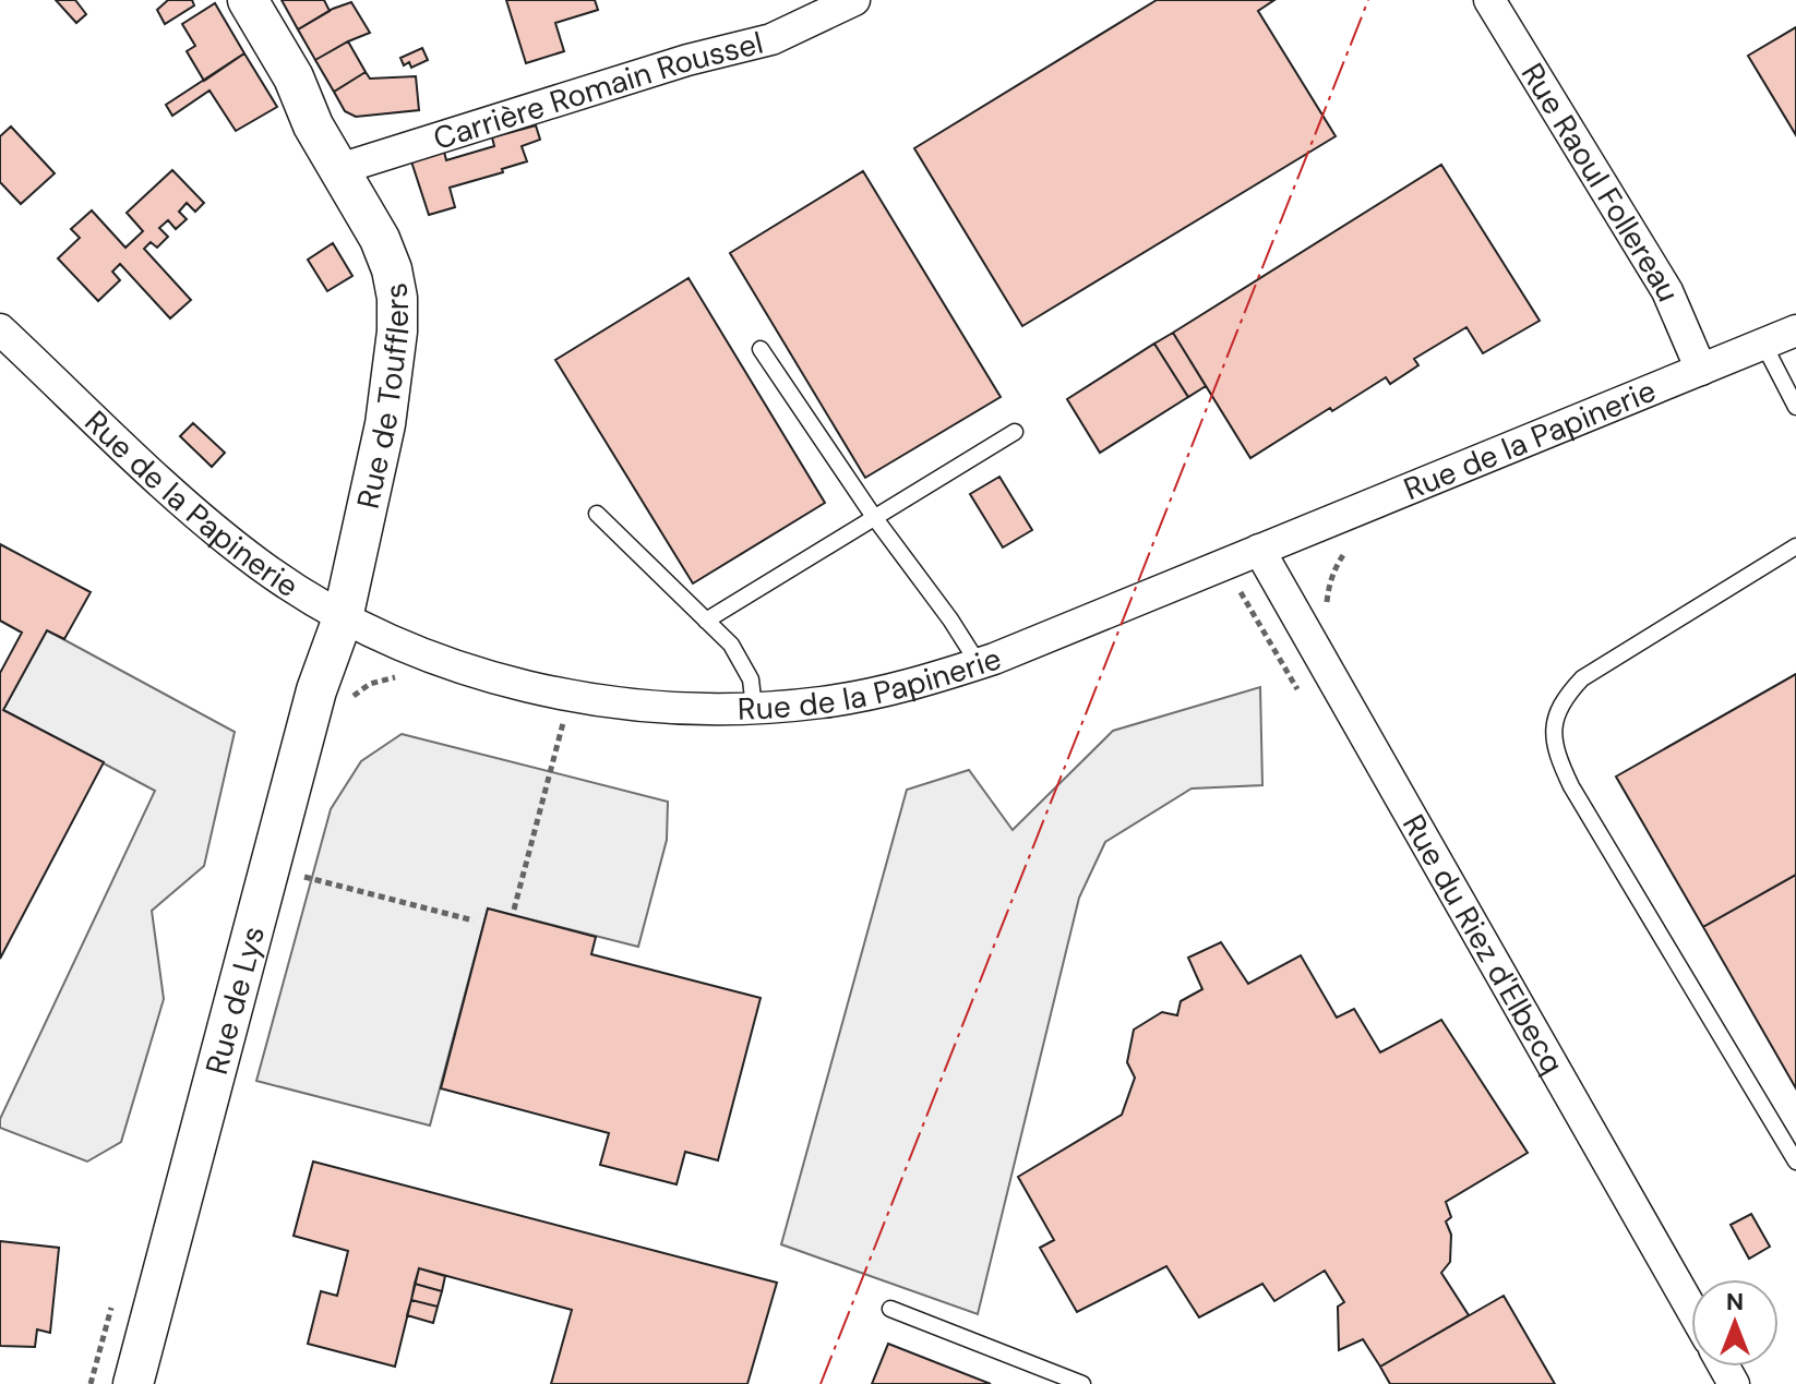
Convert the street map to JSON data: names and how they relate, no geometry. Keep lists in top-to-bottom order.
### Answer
{
  "streets": {
    "street": [
      "Carrière Romain Roussel",
      "Rue Raoul Follereau",
      "Rue de Toufflers",
      "Rue de la Papinerie",
      "Rue du Riez d'Elbecq",
      "Rue de Lys"
    ]
  },
  "crossings": [
    ["Carrière Romain Roussel", "Rue de Toufflers"],
    ["Rue Raoul Follereau", "Rue de la Papinerie"],
    ["Rue de Toufflers", "Rue de la Papinerie"],
    ["Rue de Toufflers", "Rue de Lys"],
    ["Rue de la Papinerie", "Rue du Riez d'Elbecq"],
    ["Rue de la Papinerie", "Rue de Lys"]
  ],
  "north": "top"
}
